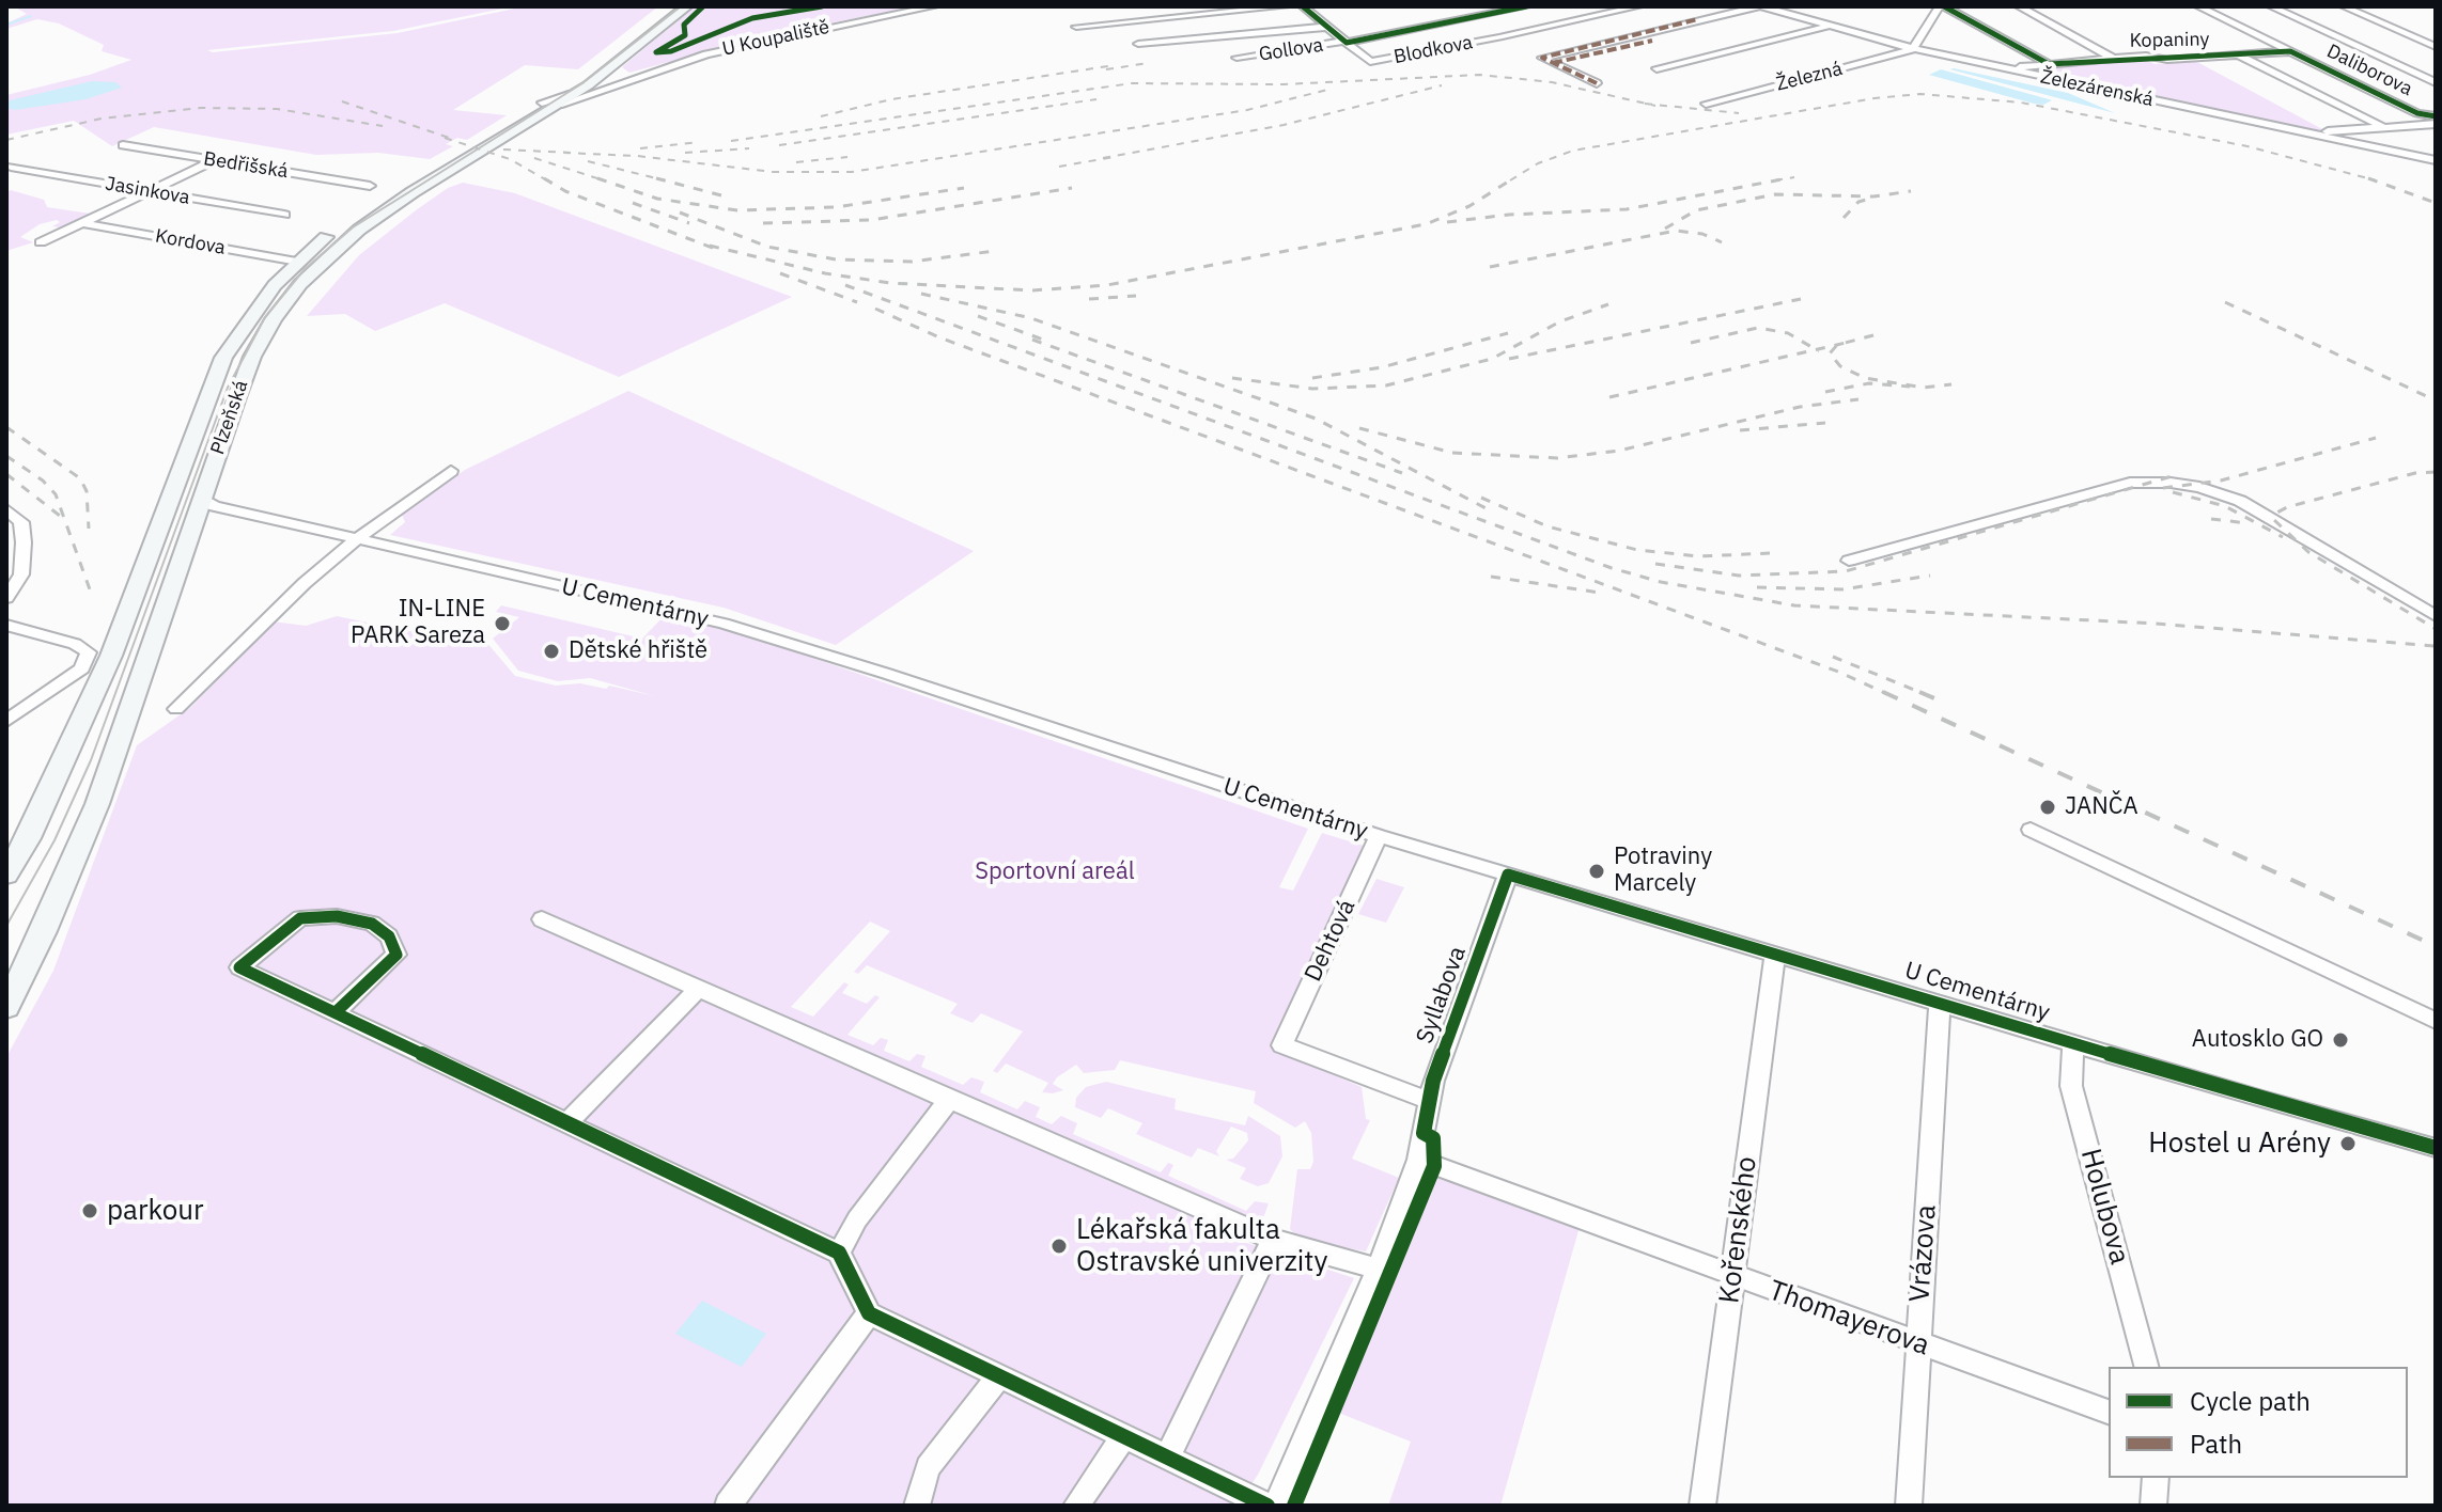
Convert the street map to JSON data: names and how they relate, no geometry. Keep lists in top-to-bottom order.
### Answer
{
  "streets": {
    "main road": ["Plzeňská"],
    "street": [
      "U Koupaliště",
      "Kopaniny",
      "Gollova",
      "Blodkova",
      "Daliborova",
      "Železná",
      "Železárenská",
      "Bedřišská",
      "Jasinkova",
      "Kordova",
      "U Cementárny",
      "Dehtová",
      "Syllabova",
      "Holubova",
      "Kořenského",
      "Vrázova",
      "Thomayerova"
    ]
  },
  "crossings": [
    ["U Koupaliště", "Plzeňská"],
    ["Kopaniny", "Daliborova"],
    ["Kopaniny", "Železárenská"],
    ["Gollova", "Blodkova"],
    ["Železná", "Železárenská"],
    ["Kordova", "Plzeňská"],
    ["Plzeňská", "U Cementárny"],
    ["U Cementárny", "Dehtová"],
    ["U Cementárny", "Syllabova"],
    ["U Cementárny", "Holubova"],
    ["U Cementárny", "Kořenského"],
    ["U Cementárny", "Vrázova"],
    ["Dehtová", "Syllabova"],
    ["Syllabova", "Thomayerova"],
    ["Kořenského", "Thomayerova"],
    ["Vrázova", "Thomayerova"]
  ],
  "parks": ["Sportovní areál"],
  "places": [
    "IN-LINE PARK Sareza",
    "Dětské hřiště",
    "JANČA",
    "Potraviny Marcely",
    "Autosklo GO",
    "Hostel u Arény",
    "parkour",
    "Lékařská fakulta Ostravské univerzity"
  ],
  "legend": ["Cycle path", "Path"]
}
